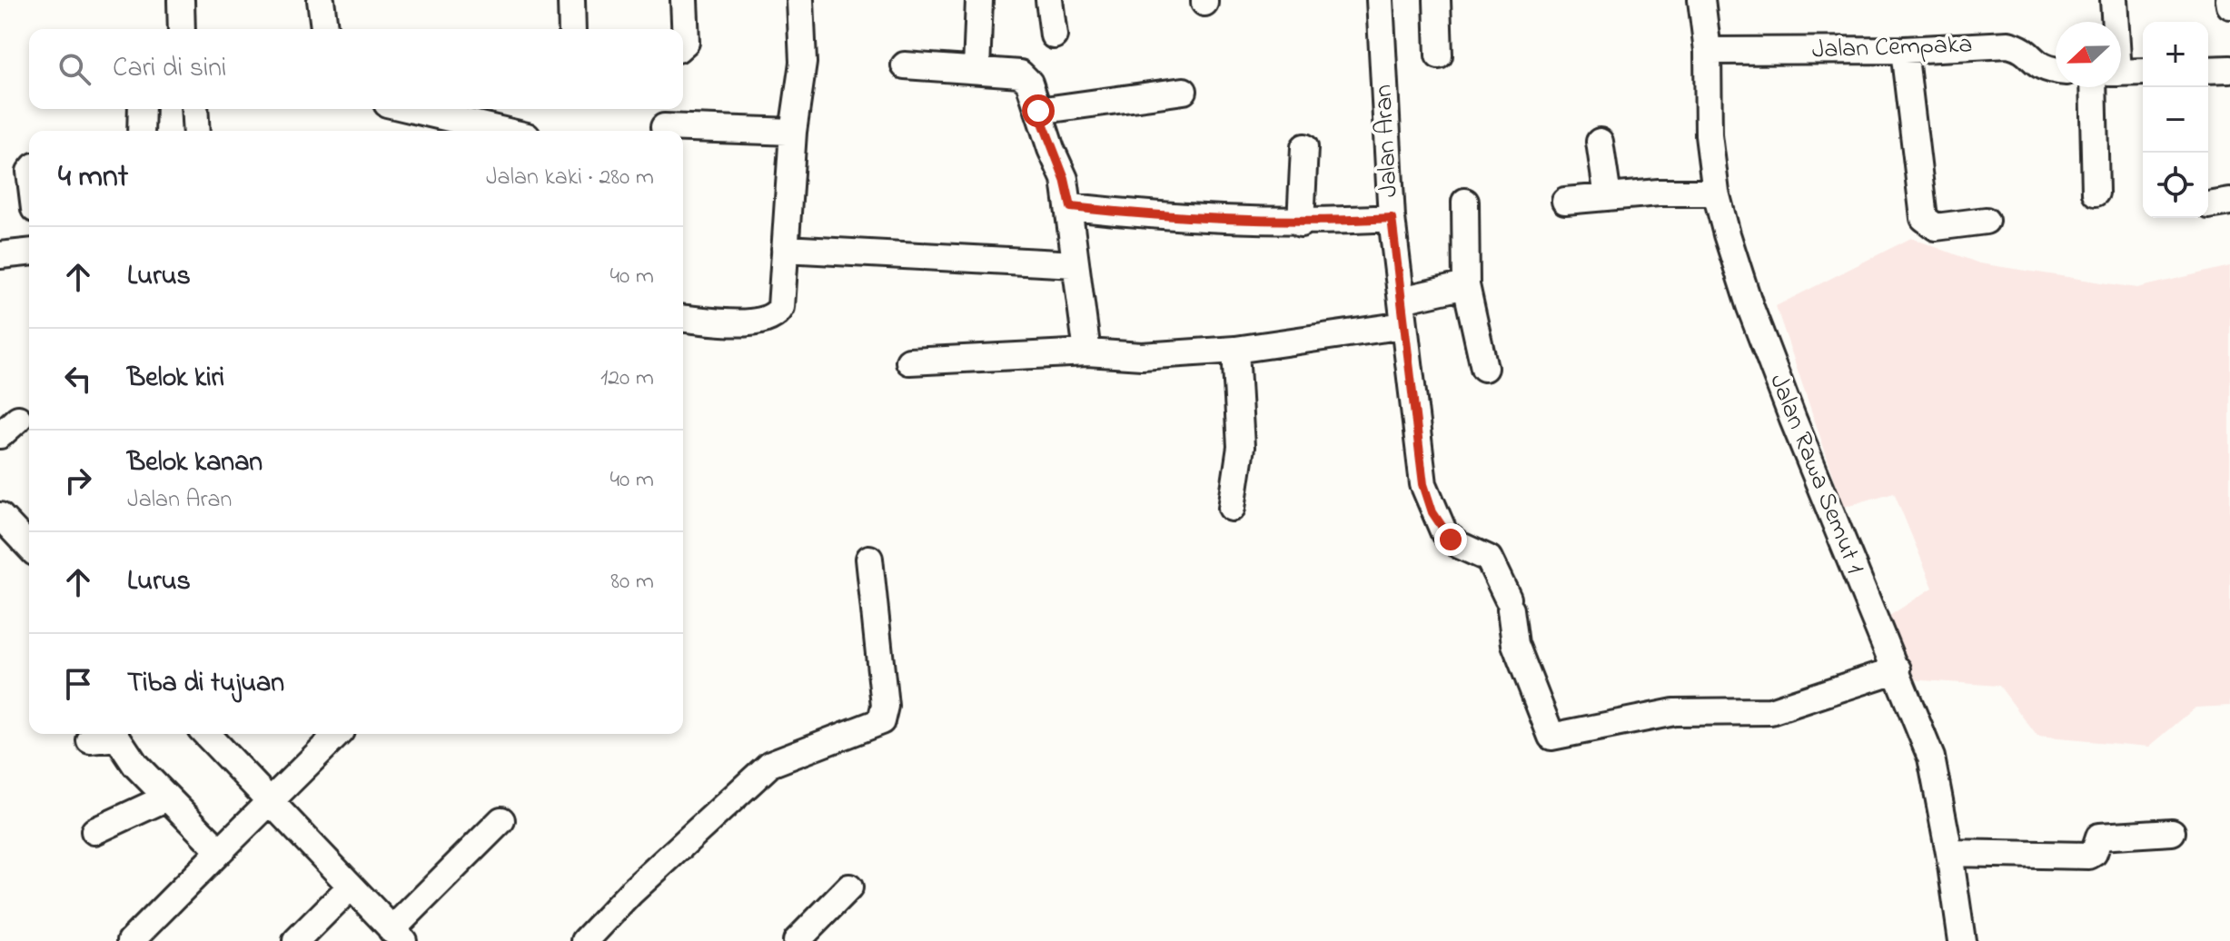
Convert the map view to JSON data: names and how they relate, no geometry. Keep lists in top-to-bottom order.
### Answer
{
  "streets": {
    "street": ["Jalan Cempaka", "Jalan Aran", "Jalan Rawa Semut 1"]
  },
  "crossings": [
    ["Jalan Cempaka", "Jalan Rawa Semut 1"],
    ["Jalan Aran", "Jalan Rawa Semut 1"]
  ],
  "north": "left",
  "page": {
    "map_buttons": ["+", "−"],
    "search": "Cari di sini",
    "heading": ["4 mnt", "Jalan kaki · 280 m"],
    "list": [
      ["Lurus", "40 m"],
      ["Belok kiri", "120 m"],
      ["Belok kanan", "Jalan Aran", "40 m"],
      ["Lurus", "80 m"],
      "Tiba di tujuan"
    ]
  }
}
